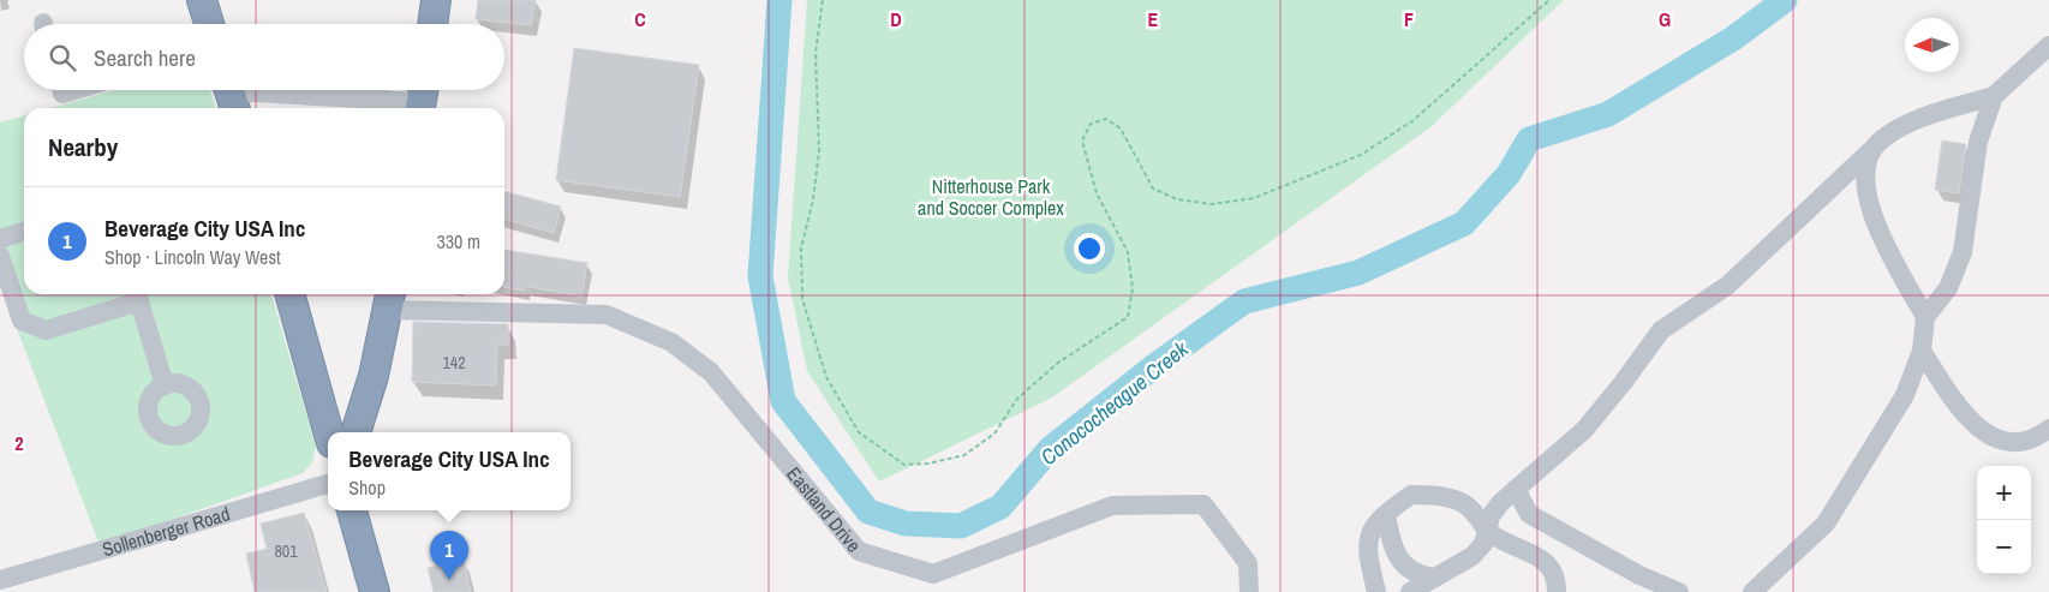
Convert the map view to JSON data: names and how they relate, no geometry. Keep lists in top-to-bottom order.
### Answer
{
  "streets": {
    "street": ["Eastland Drive", "Sollenberger Road"]
  },
  "water": ["Conococheague Creek"],
  "parks": ["Nitterhouse Park and Soccer Complex"],
  "house_numbers": ["142", "801"],
  "north": "left",
  "page": {
    "search": "Search here",
    "heading": "Nearby",
    "list": [
      {
        "mark": "1",
        "name": "Beverage City USA Inc",
        "note": "Shop · Lincoln Way West",
        "value": "330 m"
      }
    ],
    "popup": ["Beverage City USA Inc", "Shop"],
    "map_buttons": ["+", "−"],
    "pins": "1"
  },
  "grid": {
    "columns": [
      "C",
      "D",
      "E",
      "F",
      "G"
    ],
    "rows": ["2"]
  }
}
